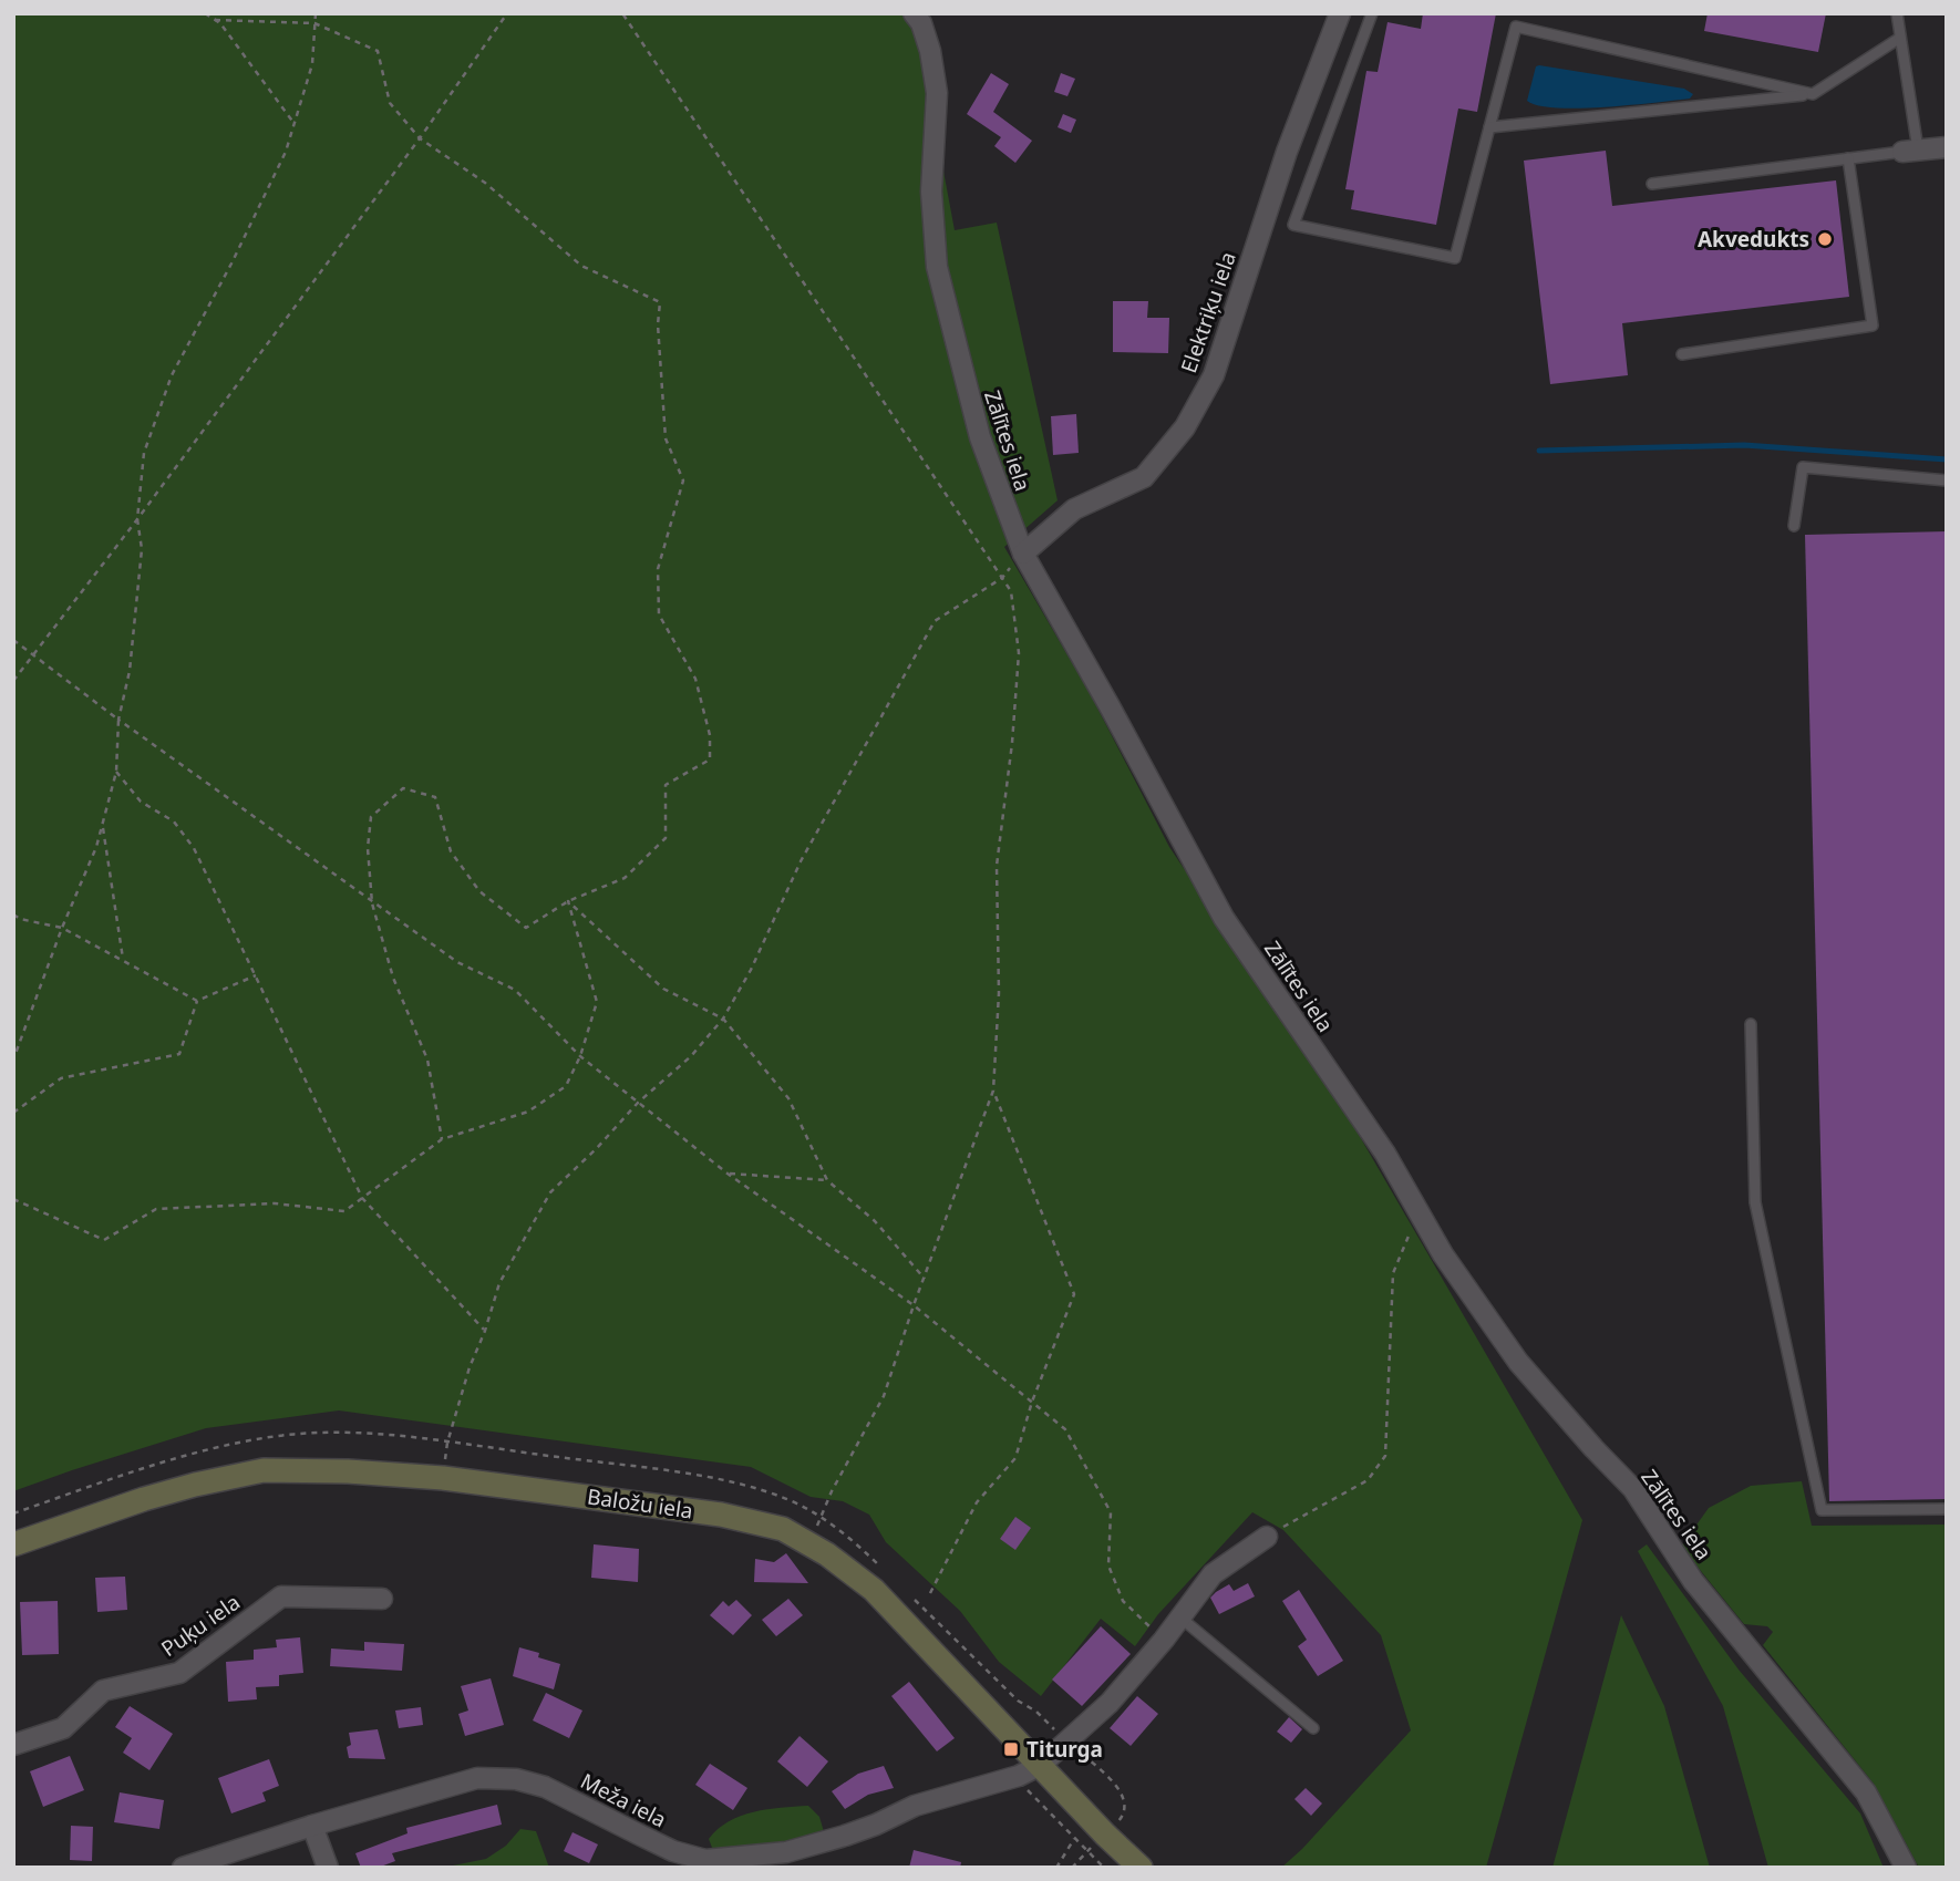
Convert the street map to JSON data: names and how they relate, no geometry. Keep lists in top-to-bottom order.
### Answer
{
  "streets": {
    "main road": ["Baložu iela"],
    "street": [
      "Elektriķu iela",
      "Zālītes iela",
      "Puķu iela",
      "Meža iela"
    ]
  },
  "crossings": [
    ["Elektriķu iela", "Zālītes iela"],
    ["Baložu iela", "Meža iela"]
  ],
  "places": {
    "other": ["Akvedukts"],
    "transit": ["Titurga"]
  }
}
